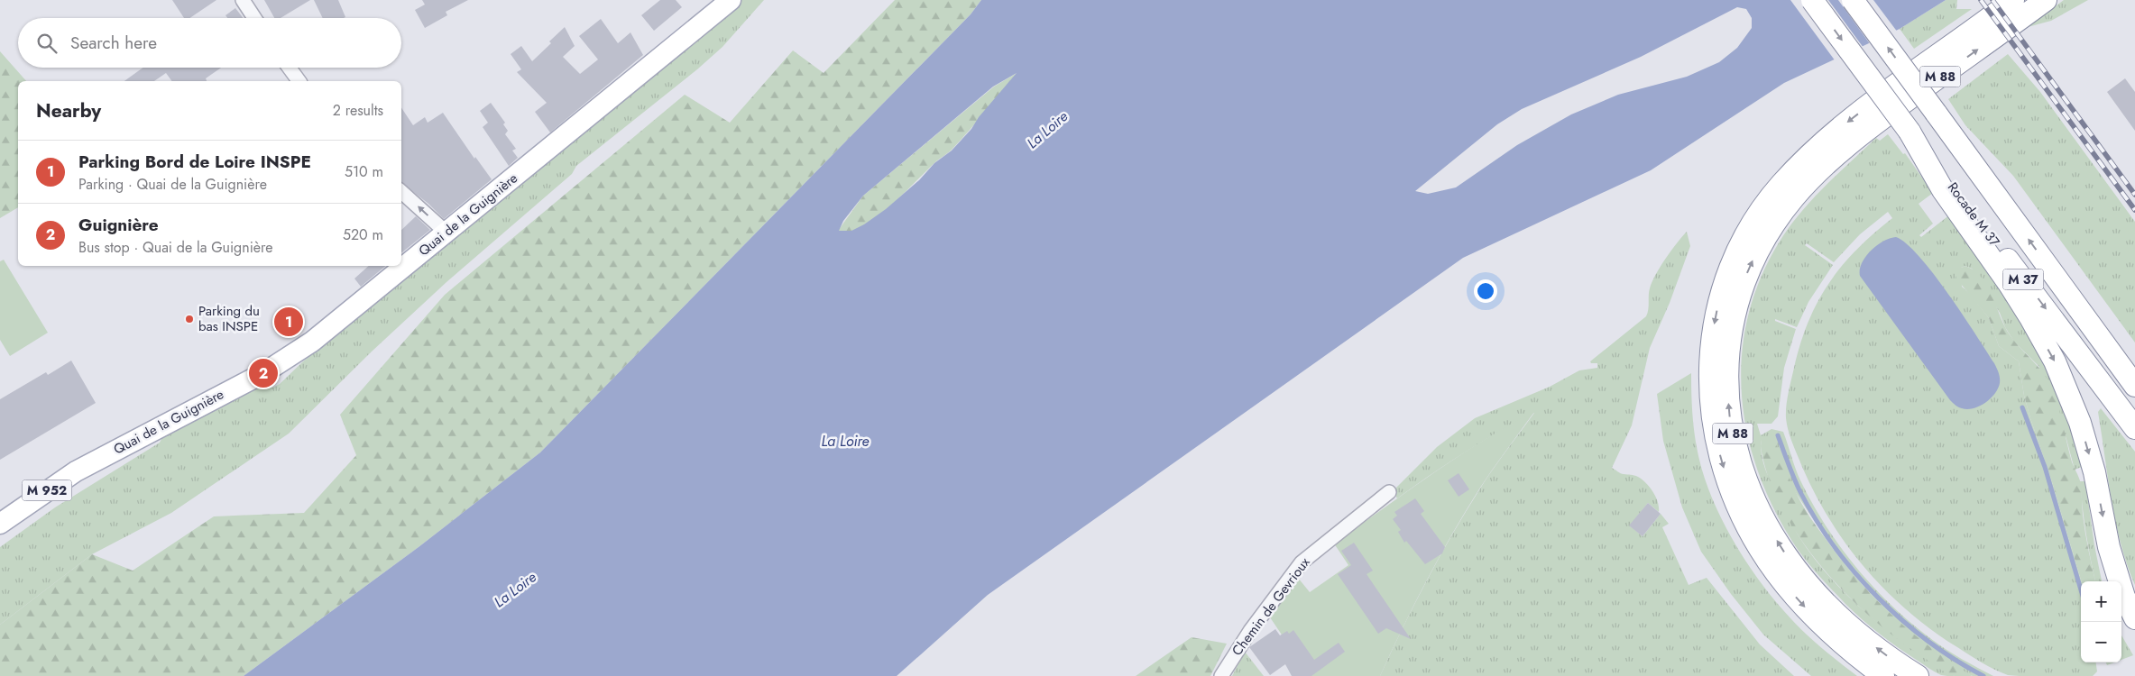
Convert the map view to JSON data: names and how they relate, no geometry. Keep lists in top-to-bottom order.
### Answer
{
  "streets": {
    "highway": ["M 88", "Rocade M 37", "M 37"],
    "main road": ["Quai de la Guignière", "M 952"],
    "street": ["Chemin de Gevrioux"]
  },
  "water": ["La Loire"],
  "places": ["Parking du bas INSPE"],
  "page": {
    "search": "Search here",
    "heading": ["Nearby", "2 results"],
    "list": [
      {
        "mark": "1",
        "name": "Parking Bord de Loire INSPE",
        "note": "Parking · Quai de la Guignière",
        "value": "510 m"
      },
      {
        "mark": "2",
        "name": "Guignière",
        "note": "Bus stop · Quai de la Guignière",
        "value": "520 m"
      }
    ],
    "pins": ["1", "2"],
    "map_buttons": ["+", "−"]
  }
}
